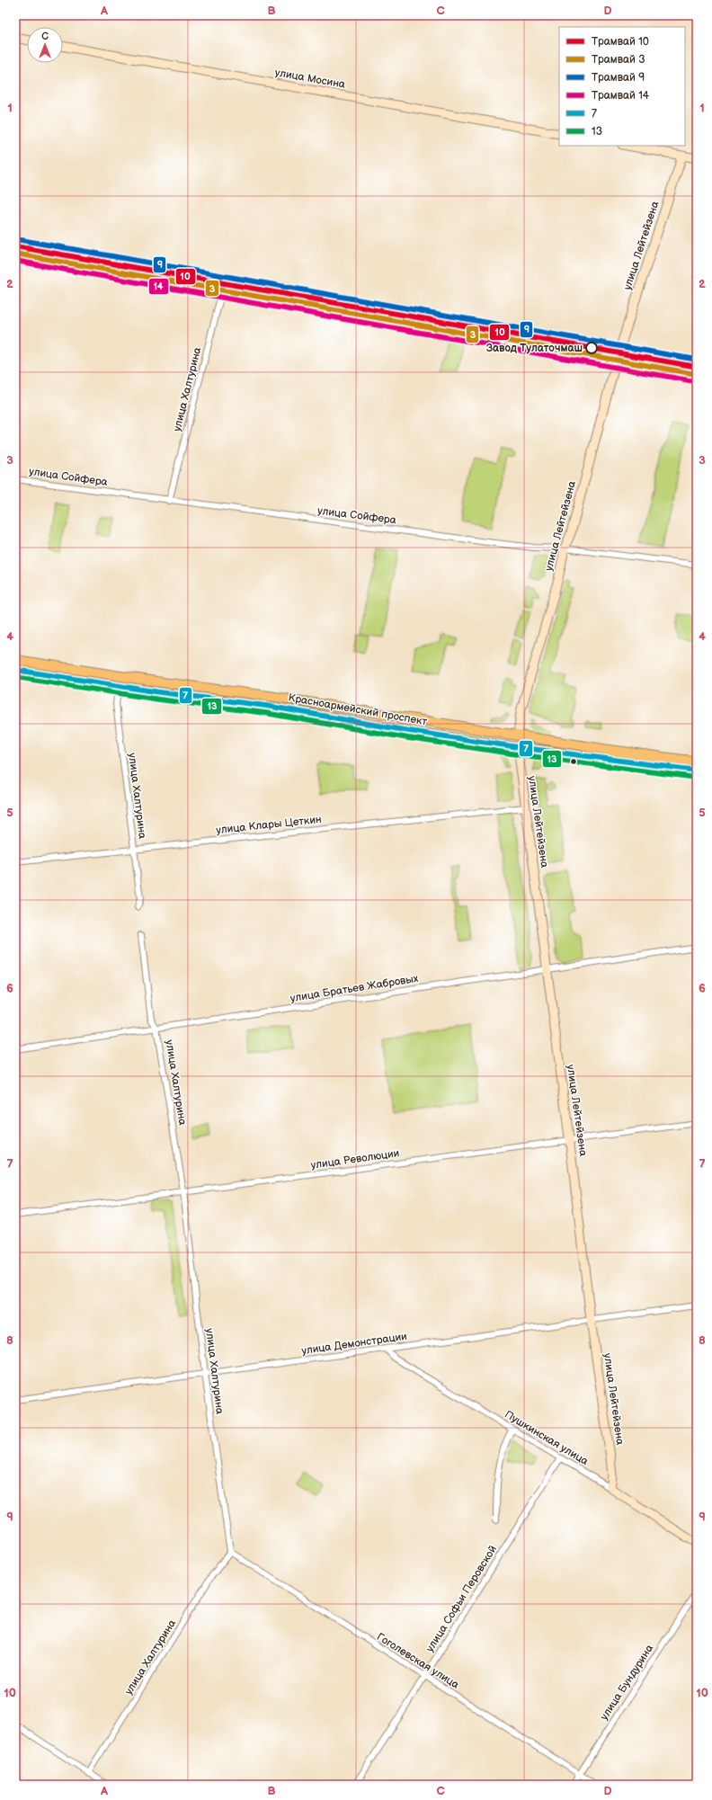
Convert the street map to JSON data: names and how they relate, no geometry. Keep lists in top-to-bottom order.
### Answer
{
  "streets": {
    "main road": ["улица Лейтейзена", "Красноармейский проспект"],
    "street": [
      "улица Мосина",
      "улица Халтурина",
      "улица Сойфера",
      "улица Клары Цеткин",
      "улица Братьев Жабровых",
      "улица Революции",
      "улица Демонстрации",
      "Пушкинская улица",
      "улица Софьи Перовской",
      "Гоголевская улица",
      "улица Бундурина"
    ]
  },
  "crossings": [
    ["улица Лейтейзена", "улица Сойфера"],
    ["улица Лейтейзена", "Красноармейский проспект"],
    ["улица Лейтейзена", "улица Клары Цеткин"],
    ["улица Лейтейзена", "улица Братьев Жабровых"],
    ["улица Лейтейзена", "улица Революции"],
    ["улица Лейтейзена", "улица Демонстрации"],
    ["улица Лейтейзена", "Пушкинская улица"],
    ["улица Халтурина", "улица Сойфера"],
    ["улица Халтурина", "Красноармейский проспект"],
    ["улица Халтурина", "улица Клары Цеткин"],
    ["улица Халтурина", "улица Братьев Жабровых"],
    ["улица Халтурина", "улица Революции"],
    ["улица Халтурина", "улица Демонстрации"],
    ["улица Халтурина", "Гоголевская улица"],
    ["улица Демонстрации", "Пушкинская улица"],
    ["Пушкинская улица", "улица Софьи Перовской"],
    ["улица Софьи Перовской", "Гоголевская улица"],
    ["Гоголевская улица", "улица Бундурина"]
  ],
  "places": ["Завод Тулаточмаш"],
  "lines": [
    "tram line 9",
    "tram line 10",
    "tram line 3",
    "tram line 14",
    "transit line 7",
    "transit line 13"
  ],
  "legend": [
    "Трамвай 10",
    "Трамвай 3",
    "Трамвай 9",
    "Трамвай 14",
    "7",
    "13"
  ],
  "north": "top",
  "grid": {
    "columns": [
      "A",
      "B",
      "C",
      "D"
    ],
    "rows": [
      "1",
      "2",
      "3",
      "4",
      "5",
      "6",
      "7",
      "8",
      "9",
      "10"
    ]
  }
}
